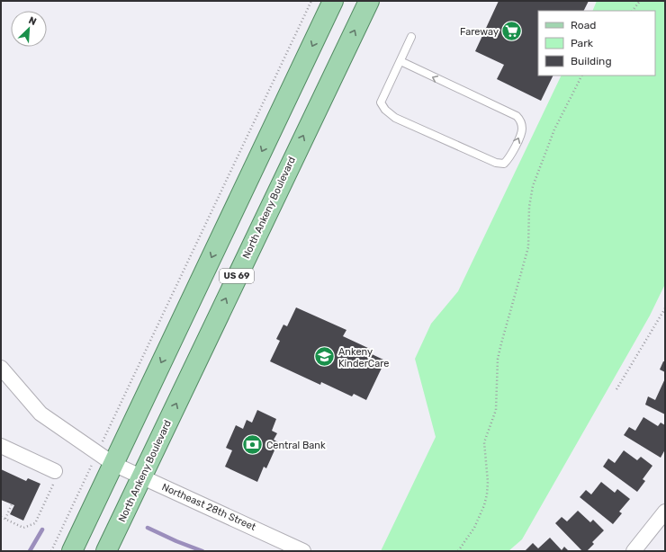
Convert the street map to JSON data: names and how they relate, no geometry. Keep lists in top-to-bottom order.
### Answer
{
  "streets": {
    "main road": ["North Ankeny Boulevard", "US 69"],
    "street": ["Northeast 28th Street"]
  },
  "crossings": [
    ["North Ankeny Boulevard", "Northeast 28th Street"],
    ["US 69", "Northeast 28th Street"]
  ],
  "places": {
    "supermarket": ["Fareway"],
    "school or university": ["Ankeny KinderCare"],
    "bank": ["Central Bank"]
  },
  "legend": ["Road", "Park", "Building"],
  "north": "top right"
}
